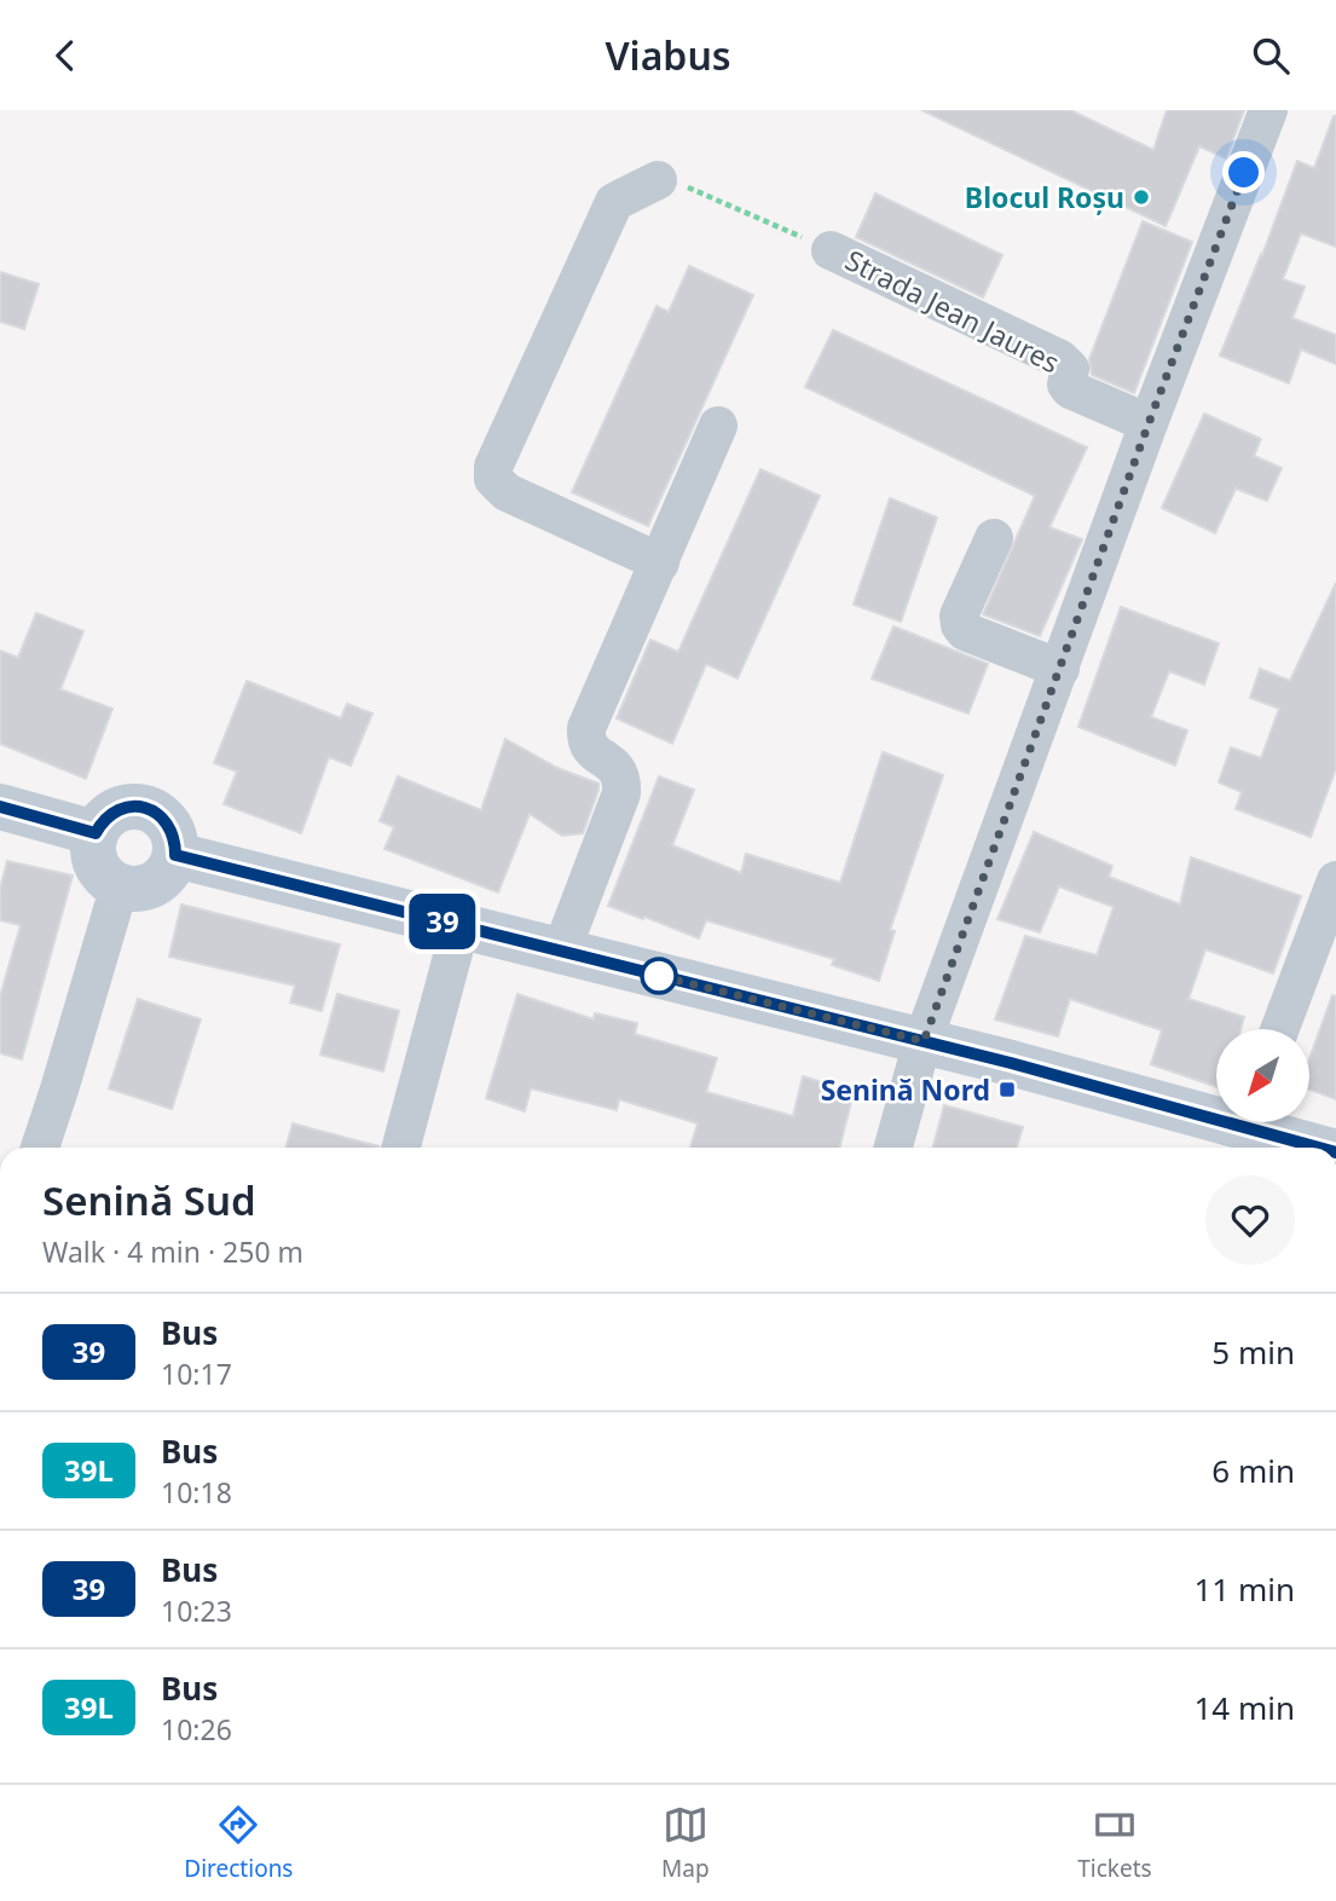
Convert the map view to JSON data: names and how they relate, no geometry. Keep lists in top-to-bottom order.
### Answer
{
  "streets": {
    "street": ["Strada Jean Jaures"]
  },
  "places": {
    "other": ["Blocul Roșu"],
    "transit": ["Senină Nord"]
  },
  "lines": ["bus line 39"],
  "north": "bottom left",
  "page": {
    "header": "Viabus",
    "on_map": "39",
    "heading": ["Senină Sud", "Walk · 4 min · 250 m"],
    "list": [
      {
        "mark": "39",
        "name": "Bus",
        "note": "10:17",
        "value": "5 min"
      },
      {
        "mark": "39L",
        "name": "Bus",
        "note": "10:18",
        "value": "6 min"
      },
      {
        "mark": "39",
        "name": "Bus",
        "note": "10:23",
        "value": "11 min"
      },
      {
        "mark": "39L",
        "name": "Bus",
        "note": "10:26",
        "value": "14 min"
      }
    ],
    "tabs": ["Directions", "Map", "Tickets"]
  }
}
